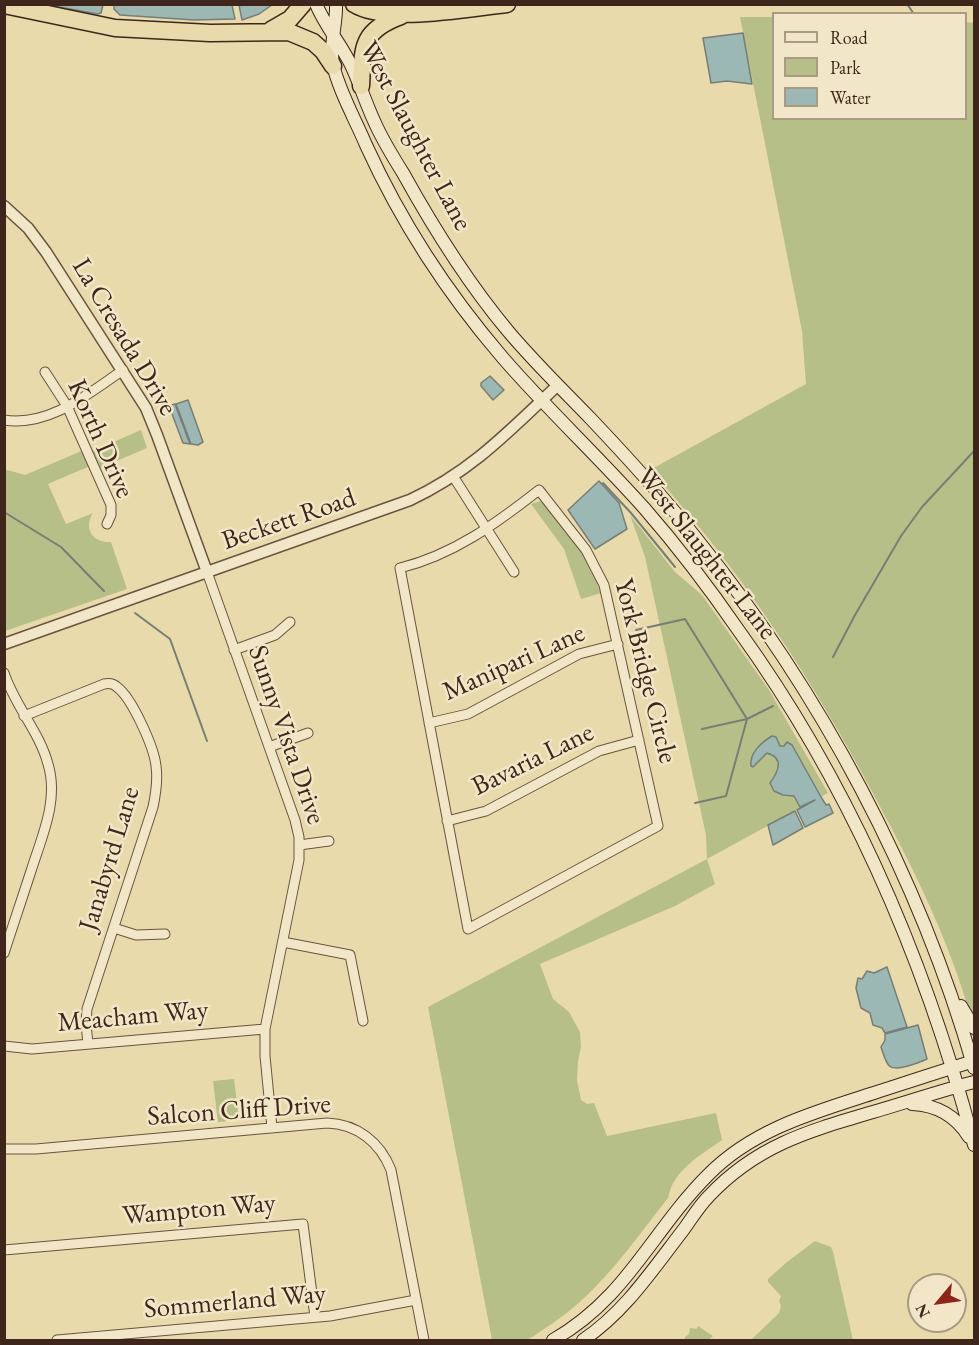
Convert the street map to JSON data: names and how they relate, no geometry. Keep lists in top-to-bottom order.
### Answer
{
  "streets": {
    "main road": ["West Slaughter Lane"],
    "street": [
      "La Cresada Drive",
      "Korth Drive",
      "Beckett Road",
      "Manipari Lane",
      "York Bridge Circle",
      "Sunny Vista Drive",
      "Bavaria Lane",
      "Janabyrd Lane",
      "Meacham Way",
      "Salcon Cliff Drive",
      "Wampton Way",
      "Sommerland Way"
    ]
  },
  "crossings": [
    ["West Slaughter Lane", "Beckett Road"],
    ["La Cresada Drive", "Beckett Road"],
    ["La Cresada Drive", "Sunny Vista Drive"],
    ["Beckett Road", "Sunny Vista Drive"],
    ["Manipari Lane", "York Bridge Circle"],
    ["York Bridge Circle", "Bavaria Lane"],
    ["Sunny Vista Drive", "Meacham Way"],
    ["Sunny Vista Drive", "Salcon Cliff Drive"],
    ["Janabyrd Lane", "Meacham Way"],
    ["Salcon Cliff Drive", "Sommerland Way"],
    ["Wampton Way", "Sommerland Way"]
  ],
  "legend": ["Road", "Park", "Water"],
  "north": "bottom left"
}
